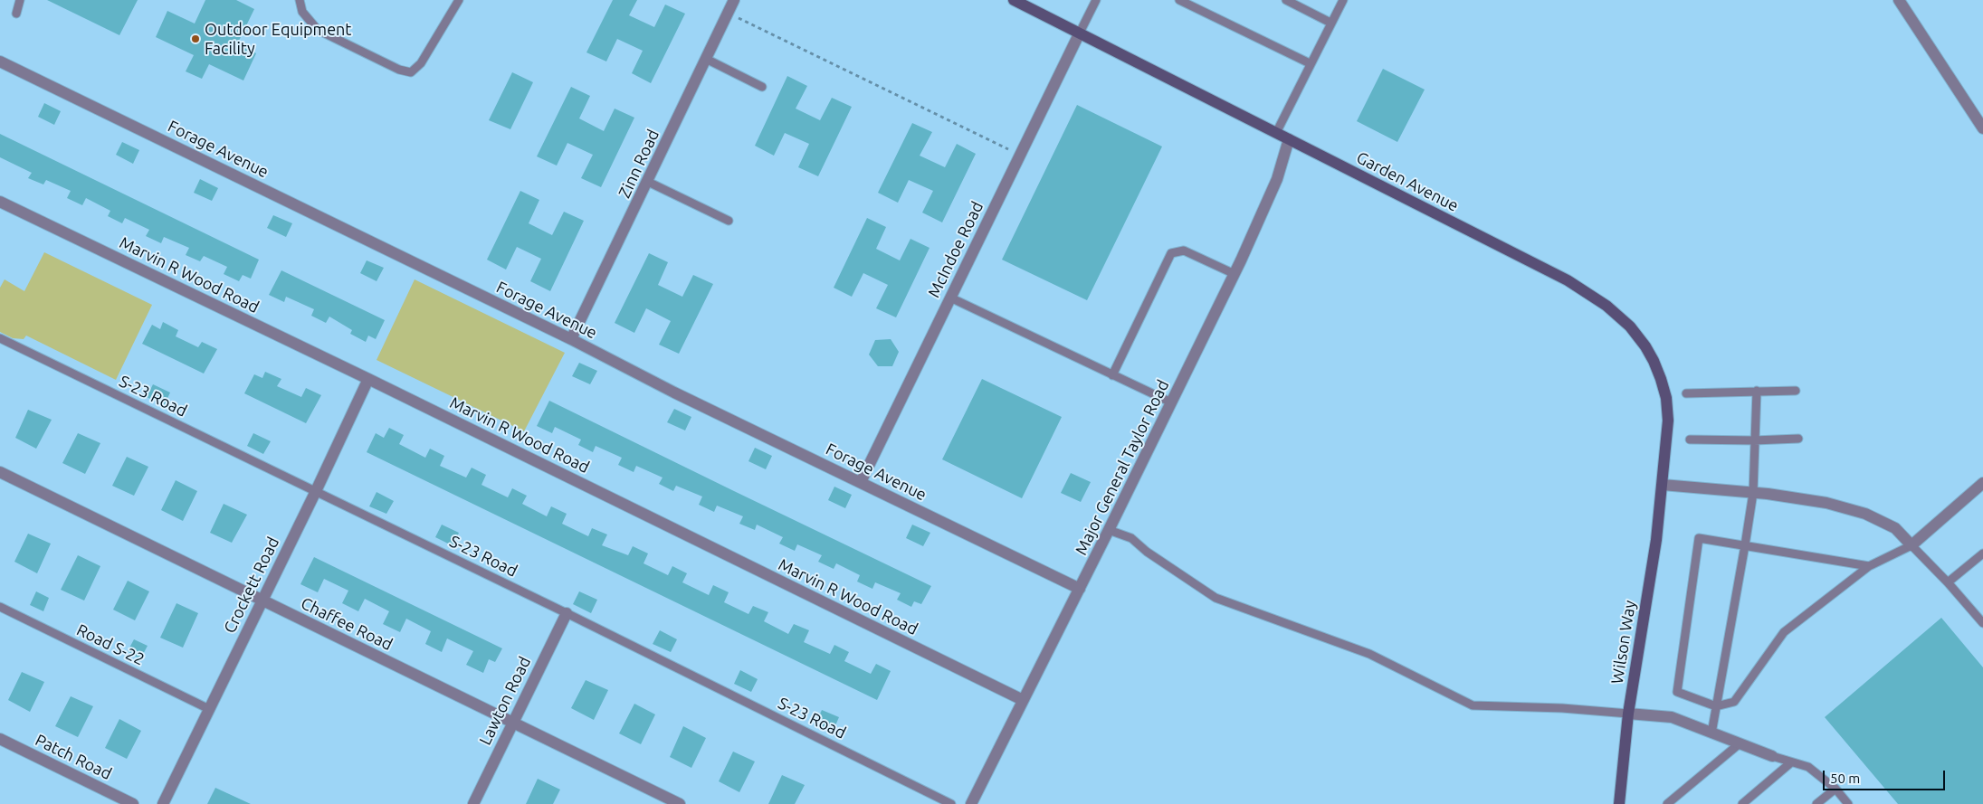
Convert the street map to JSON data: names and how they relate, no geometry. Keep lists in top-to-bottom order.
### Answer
{
  "streets": {
    "street": [
      "Forage Avenue",
      "Zinn Road",
      "Garden Avenue",
      "McIndoe Road",
      "Marvin R Wood Road",
      "Major General Taylor Road",
      "Crockett Road",
      "Chaffee Road",
      "Wilson Way",
      "Lawton Road",
      "Patch Road"
    ],
    "lane": ["S-23 Road", "Road S-22"]
  },
  "crossings": [
    ["Forage Avenue", "Zinn Road"],
    ["Forage Avenue", "McIndoe Road"],
    ["Forage Avenue", "Major General Taylor Road"],
    ["Garden Avenue", "McIndoe Road"],
    ["Garden Avenue", "Major General Taylor Road"],
    ["Garden Avenue", "Wilson Way"],
    ["Marvin R Wood Road", "Major General Taylor Road"],
    ["Marvin R Wood Road", "Crockett Road"],
    ["S-23 Road", "Crockett Road"],
    ["S-23 Road", "Lawton Road"],
    ["Crockett Road", "Chaffee Road"],
    ["Crockett Road", "Road S-22"],
    ["Chaffee Road", "Lawton Road"]
  ],
  "places": ["Outdoor Equipment Facility"],
  "scale_bar": "50 m"
}
